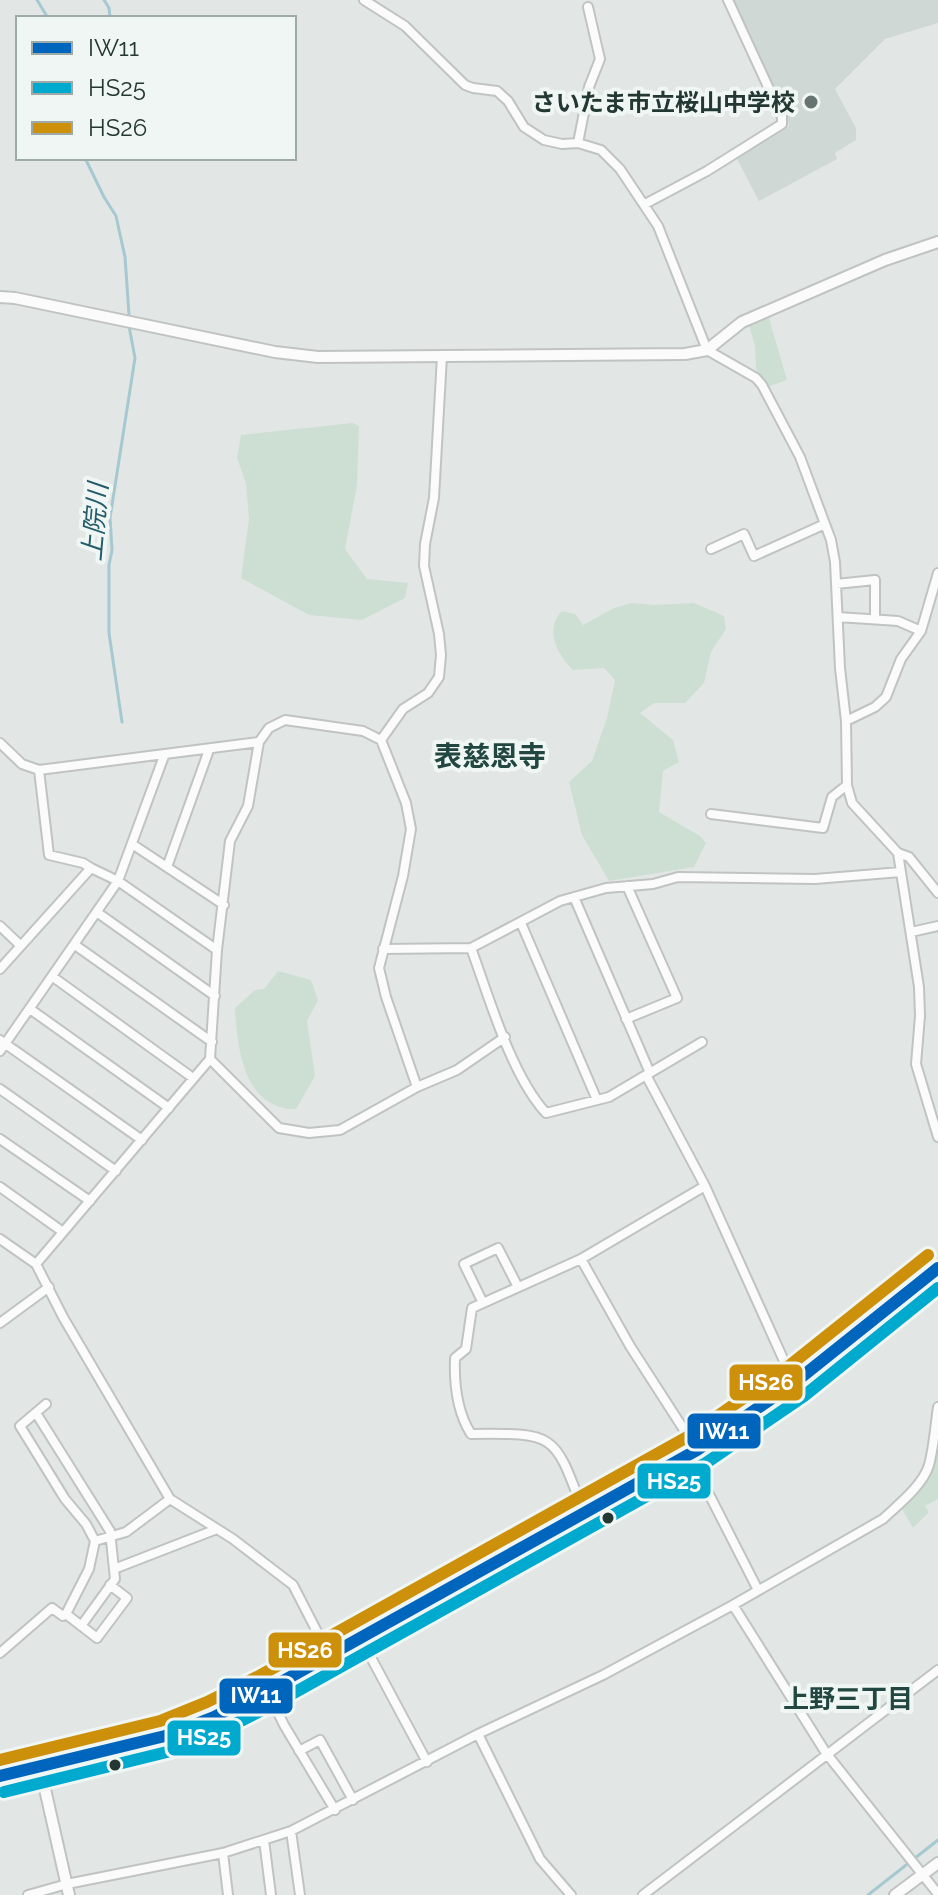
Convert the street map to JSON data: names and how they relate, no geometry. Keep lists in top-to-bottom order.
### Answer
{
  "districts": ["表慈恩寺", "上野三丁目"],
  "water": ["上院川"],
  "places": ["さいたま市立桜山中学校"],
  "lines": ["transit line HS26", "transit line IW11", "transit line HS25"],
  "legend": ["IW11", "HS25", "HS26"]
}
